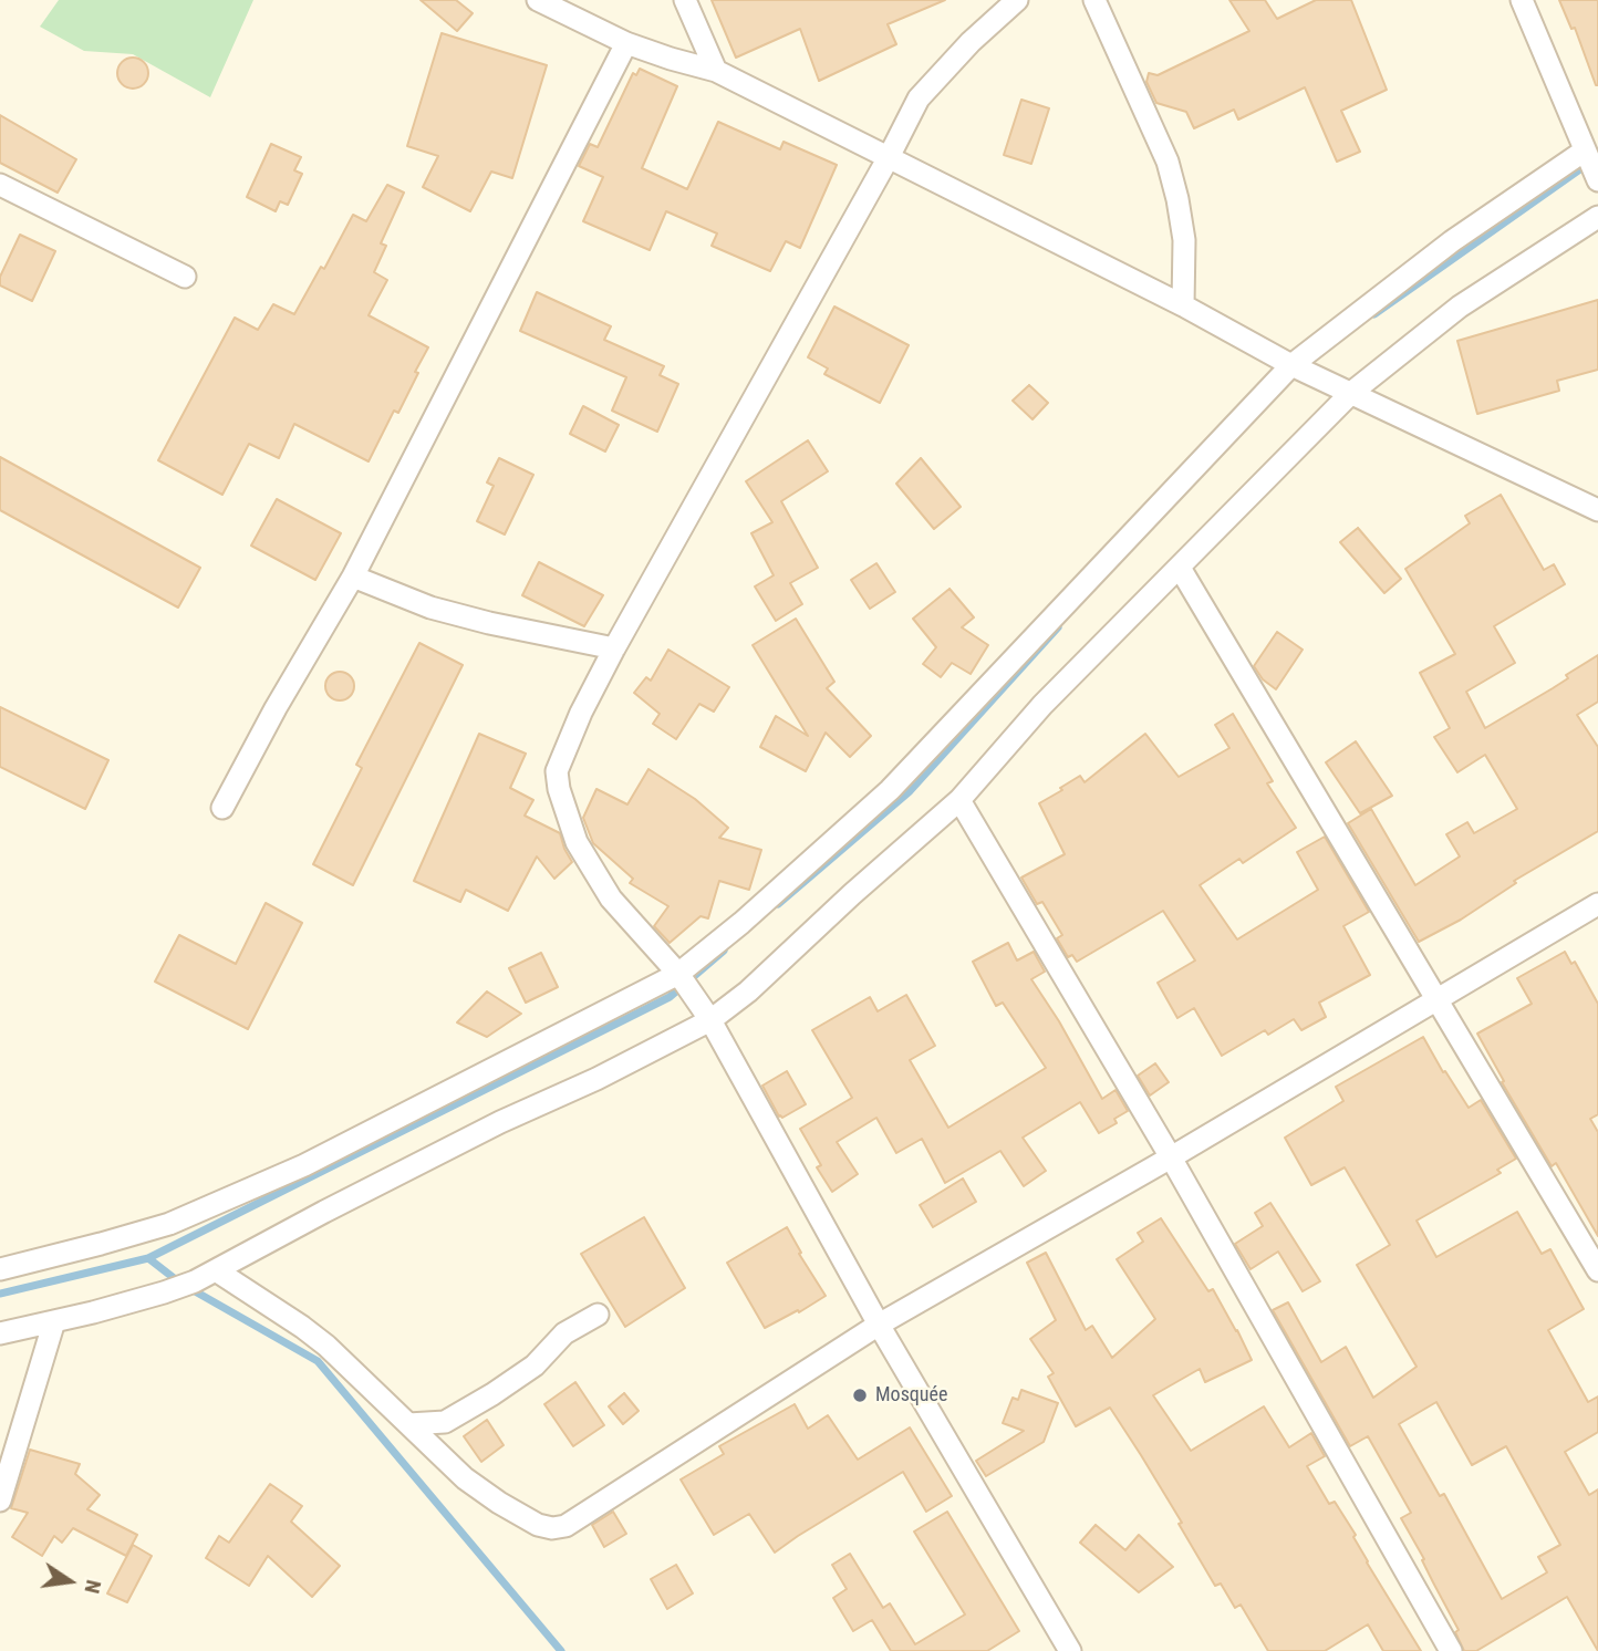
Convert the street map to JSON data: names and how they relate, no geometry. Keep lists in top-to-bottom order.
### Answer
{
  "places": ["Mosquée"],
  "north": "right"
}
